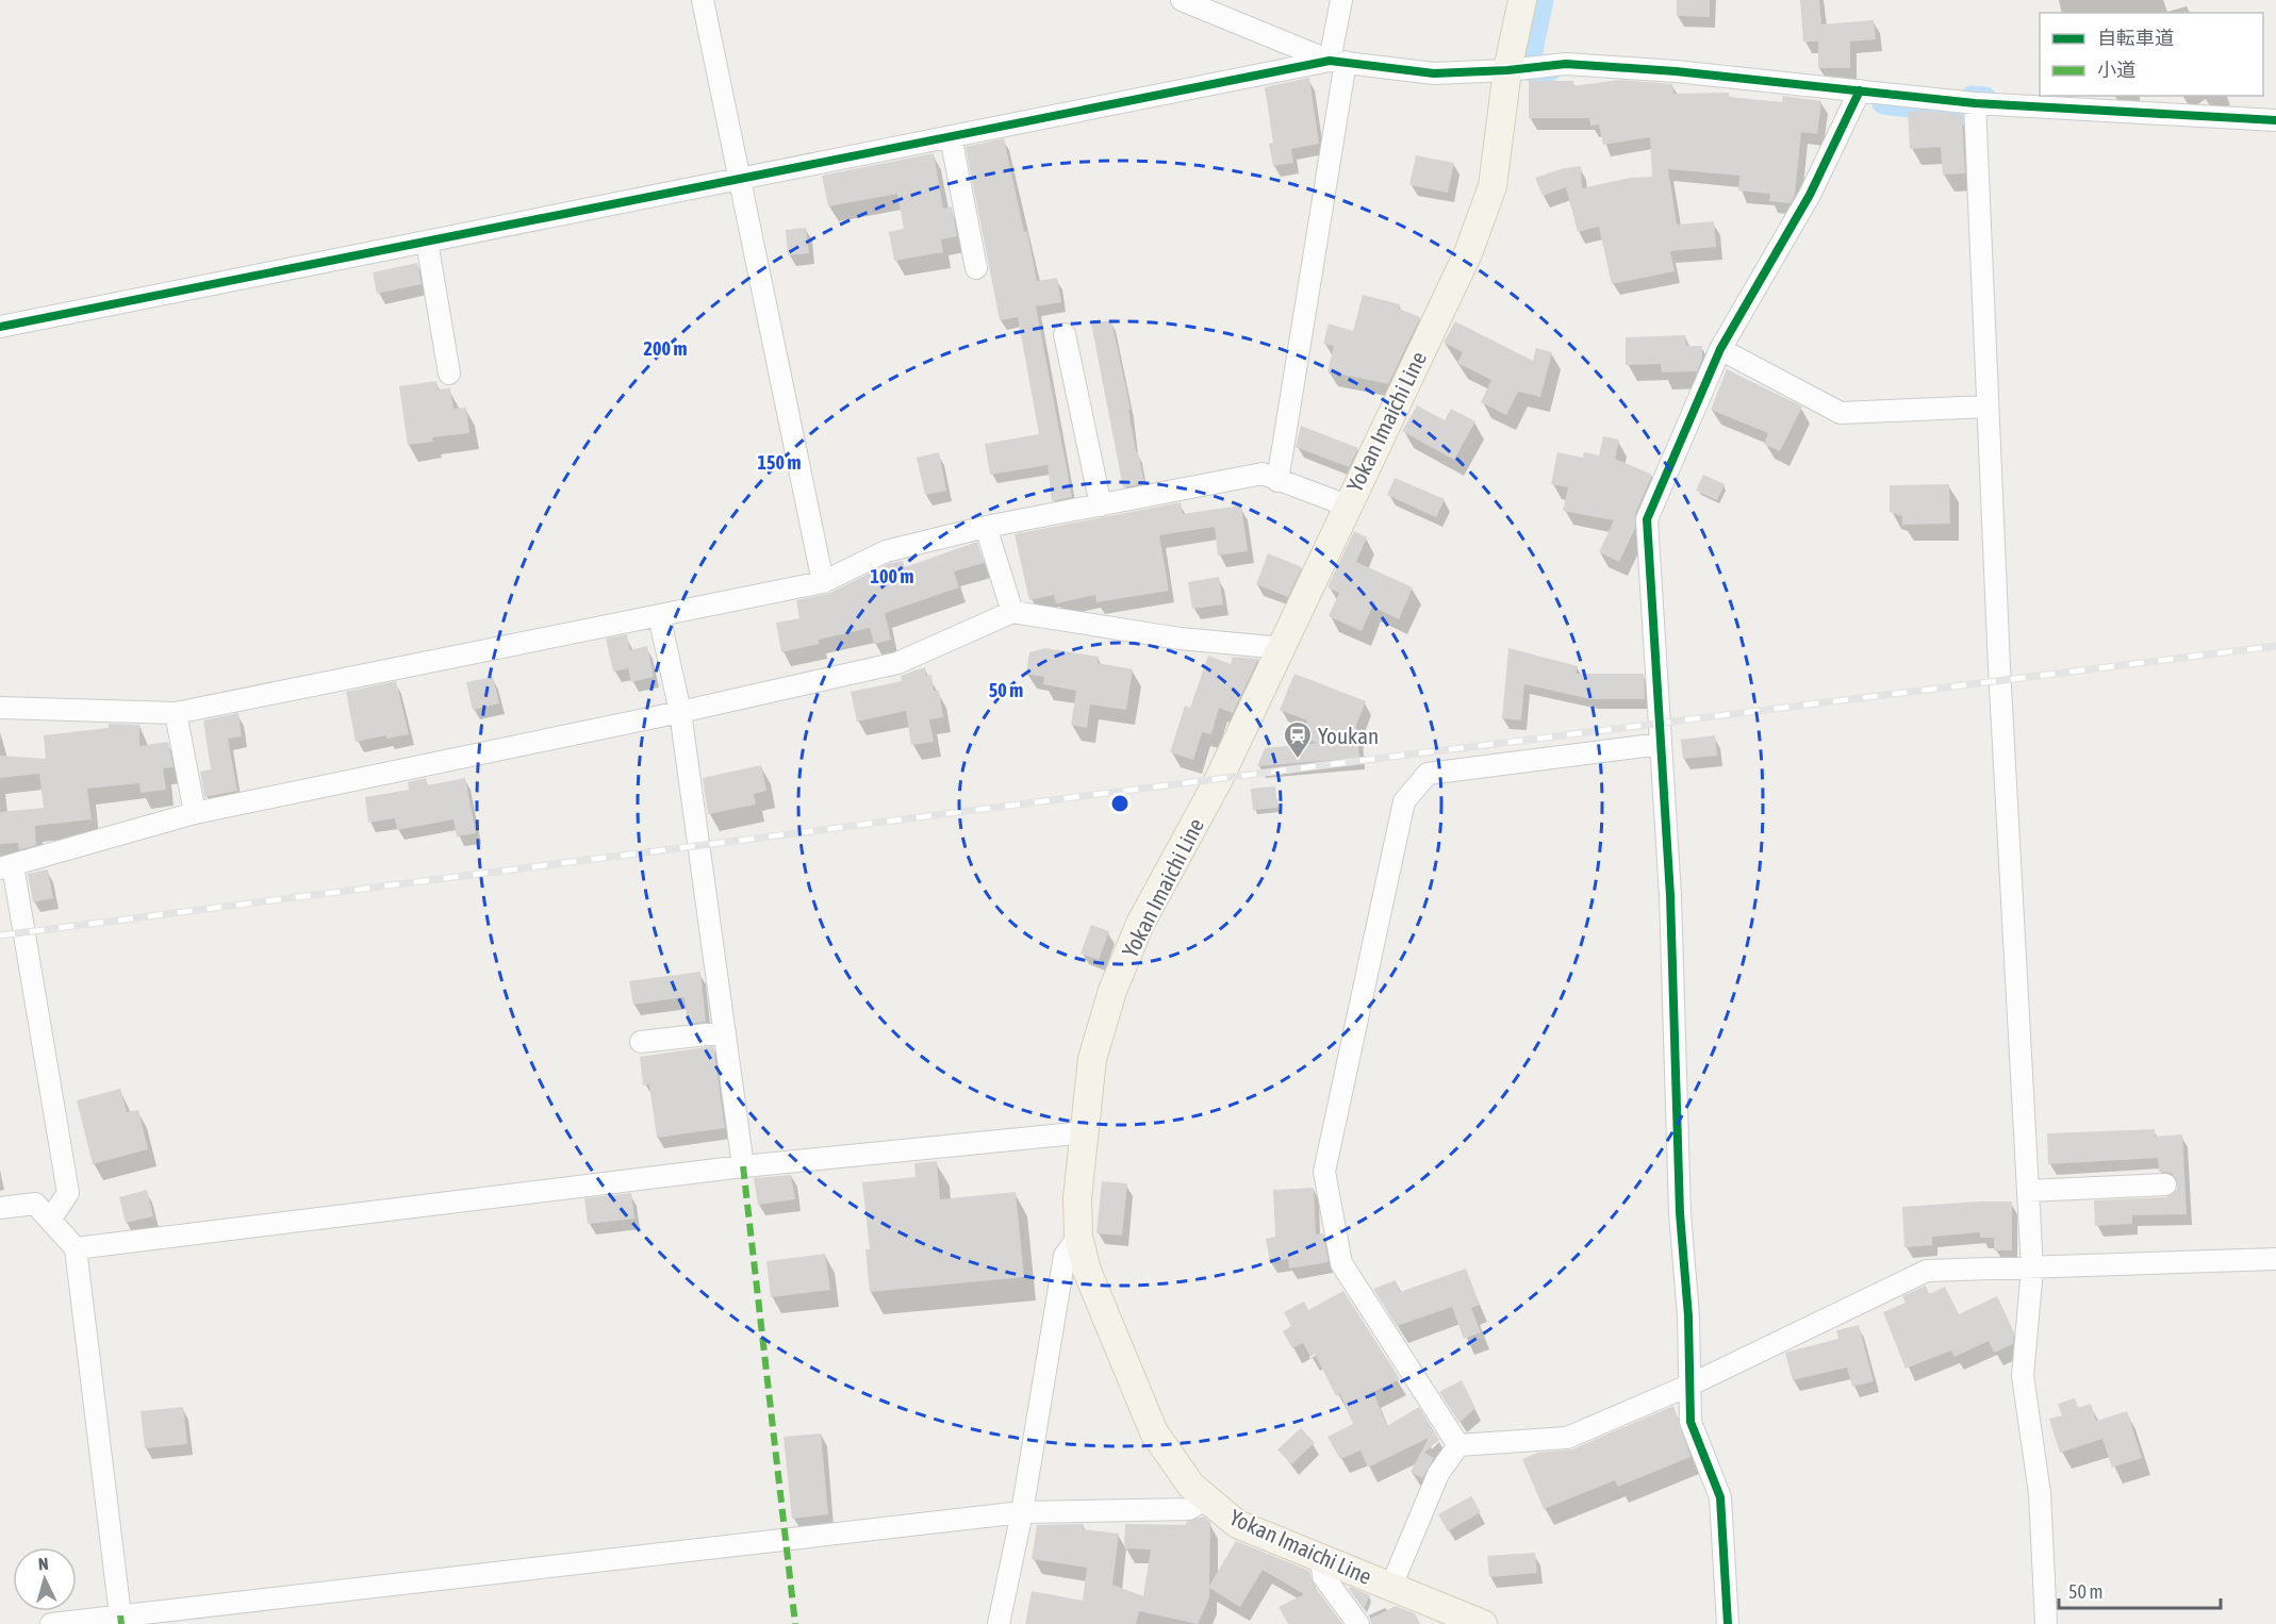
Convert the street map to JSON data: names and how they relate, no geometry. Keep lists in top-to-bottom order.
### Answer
{
  "streets": {
    "main road": ["Yokan Imaichi Line"]
  },
  "places": {
    "station": ["Youkan"]
  },
  "legend": ["自転車道", "小道"],
  "scale_bar": "50 m",
  "north": "top",
  "rings": [
    "200 m",
    "150 m",
    "100 m",
    "50 m"
  ]
}
